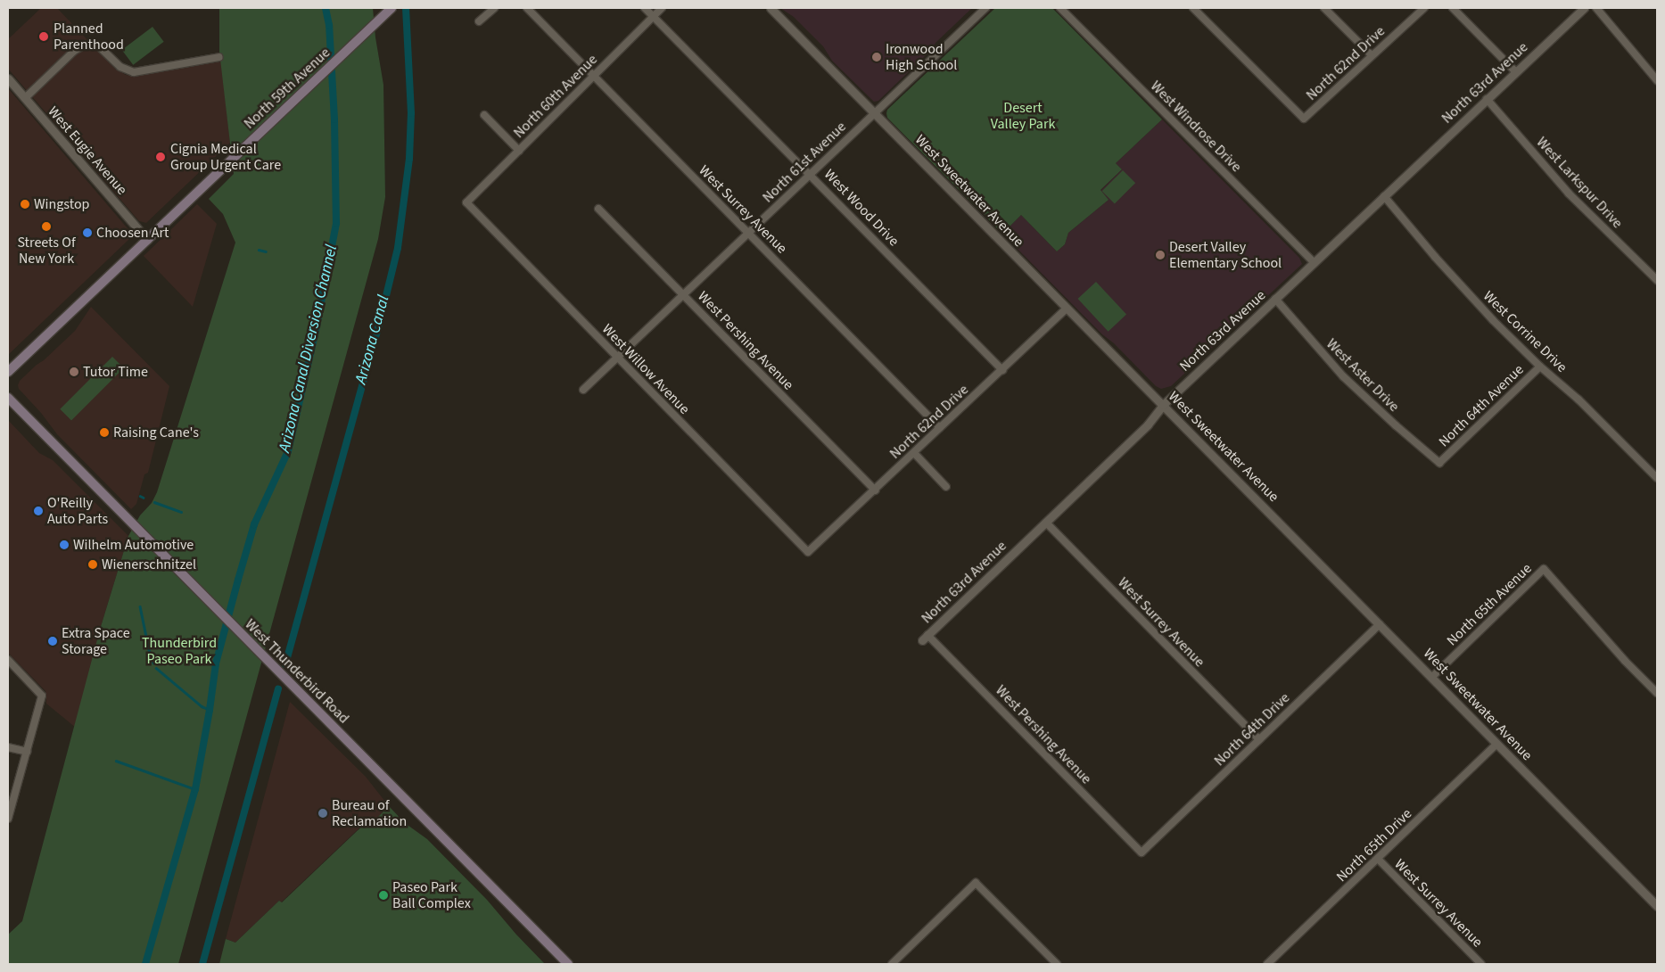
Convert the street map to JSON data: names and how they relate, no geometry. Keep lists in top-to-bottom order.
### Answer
{
  "streets": {
    "main road": ["North 59th Avenue", "West Thunderbird Road"],
    "street": [
      "North 62nd Drive",
      "North 63rd Avenue",
      "North 60th Avenue",
      "West Windrose Drive",
      "West Eugie Avenue",
      "North 61st Avenue",
      "West Larkspur Drive",
      "West Sweetwater Avenue",
      "West Wood Drive",
      "West Surrey Avenue",
      "West Corrine Drive",
      "West Pershing Avenue",
      "West Willow Avenue",
      "West Aster Drive",
      "North 64th Avenue",
      "North 65th Avenue",
      "North 64th Drive",
      "North 65th Drive"
    ]
  },
  "crossings": [
    ["North 62nd Drive", "West Sweetwater Avenue"],
    ["North 62nd Drive", "West Wood Drive"],
    ["North 62nd Drive", "West Surrey Avenue"],
    ["North 62nd Drive", "West Pershing Avenue"],
    ["North 62nd Drive", "West Willow Avenue"],
    ["North 63rd Avenue", "West Windrose Drive"],
    ["North 63rd Avenue", "West Larkspur Drive"],
    ["North 63rd Avenue", "West Sweetwater Avenue"],
    ["North 63rd Avenue", "West Surrey Avenue"],
    ["North 63rd Avenue", "West Corrine Drive"],
    ["North 63rd Avenue", "West Pershing Avenue"],
    ["North 63rd Avenue", "West Aster Drive"],
    ["North 59th Avenue", "West Eugie Avenue"],
    ["North 60th Avenue", "West Wood Drive"],
    ["North 60th Avenue", "West Surrey Avenue"],
    ["North 60th Avenue", "West Willow Avenue"],
    ["North 61st Avenue", "West Sweetwater Avenue"],
    ["North 61st Avenue", "West Wood Drive"],
    ["North 61st Avenue", "West Surrey Avenue"],
    ["North 61st Avenue", "West Pershing Avenue"],
    ["North 61st Avenue", "West Willow Avenue"],
    ["West Sweetwater Avenue", "North 65th Avenue"],
    ["West Sweetwater Avenue", "North 64th Drive"],
    ["West Sweetwater Avenue", "North 65th Drive"],
    ["West Surrey Avenue", "North 64th Drive"],
    ["West Surrey Avenue", "North 65th Drive"],
    ["West Corrine Drive", "North 64th Avenue"],
    ["West Pershing Avenue", "North 64th Drive"],
    ["West Aster Drive", "North 64th Avenue"]
  ],
  "water": ["Arizona Canal", "Arizona Canal Diversion Channel"],
  "parks": ["Desert Valley Park", "Thunderbird Paseo Park"],
  "places": [
    "Planned Parenthood",
    "Ironwood High School",
    "Cignia Medical Group Urgent Care",
    "Wingstop",
    "Streets Of New York",
    "Choosen Art",
    "Desert Valley Elementary School",
    "Tutor Time",
    "Raising Cane's",
    "O'Reilly Auto Parts",
    "Wilhelm Automotive",
    "Wienerschnitzel",
    "Extra Space Storage",
    "Bureau of Reclamation",
    "Paseo Park Ball Complex"
  ]
}
